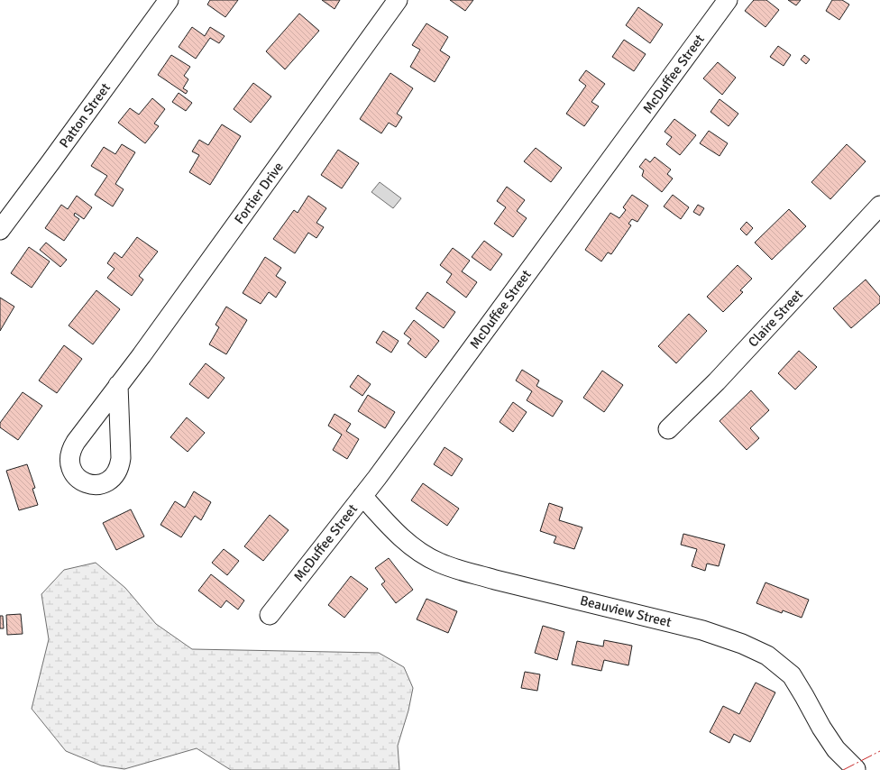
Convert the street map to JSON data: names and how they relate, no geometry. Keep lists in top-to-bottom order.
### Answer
{
  "streets": {
    "street": [
      "McDuffee Street",
      "Patton Street",
      "Fortier Drive",
      "Claire Street",
      "Beauview Street"
    ]
  },
  "crossings": [
    ["McDuffee Street", "Beauview Street"]
  ]
}
